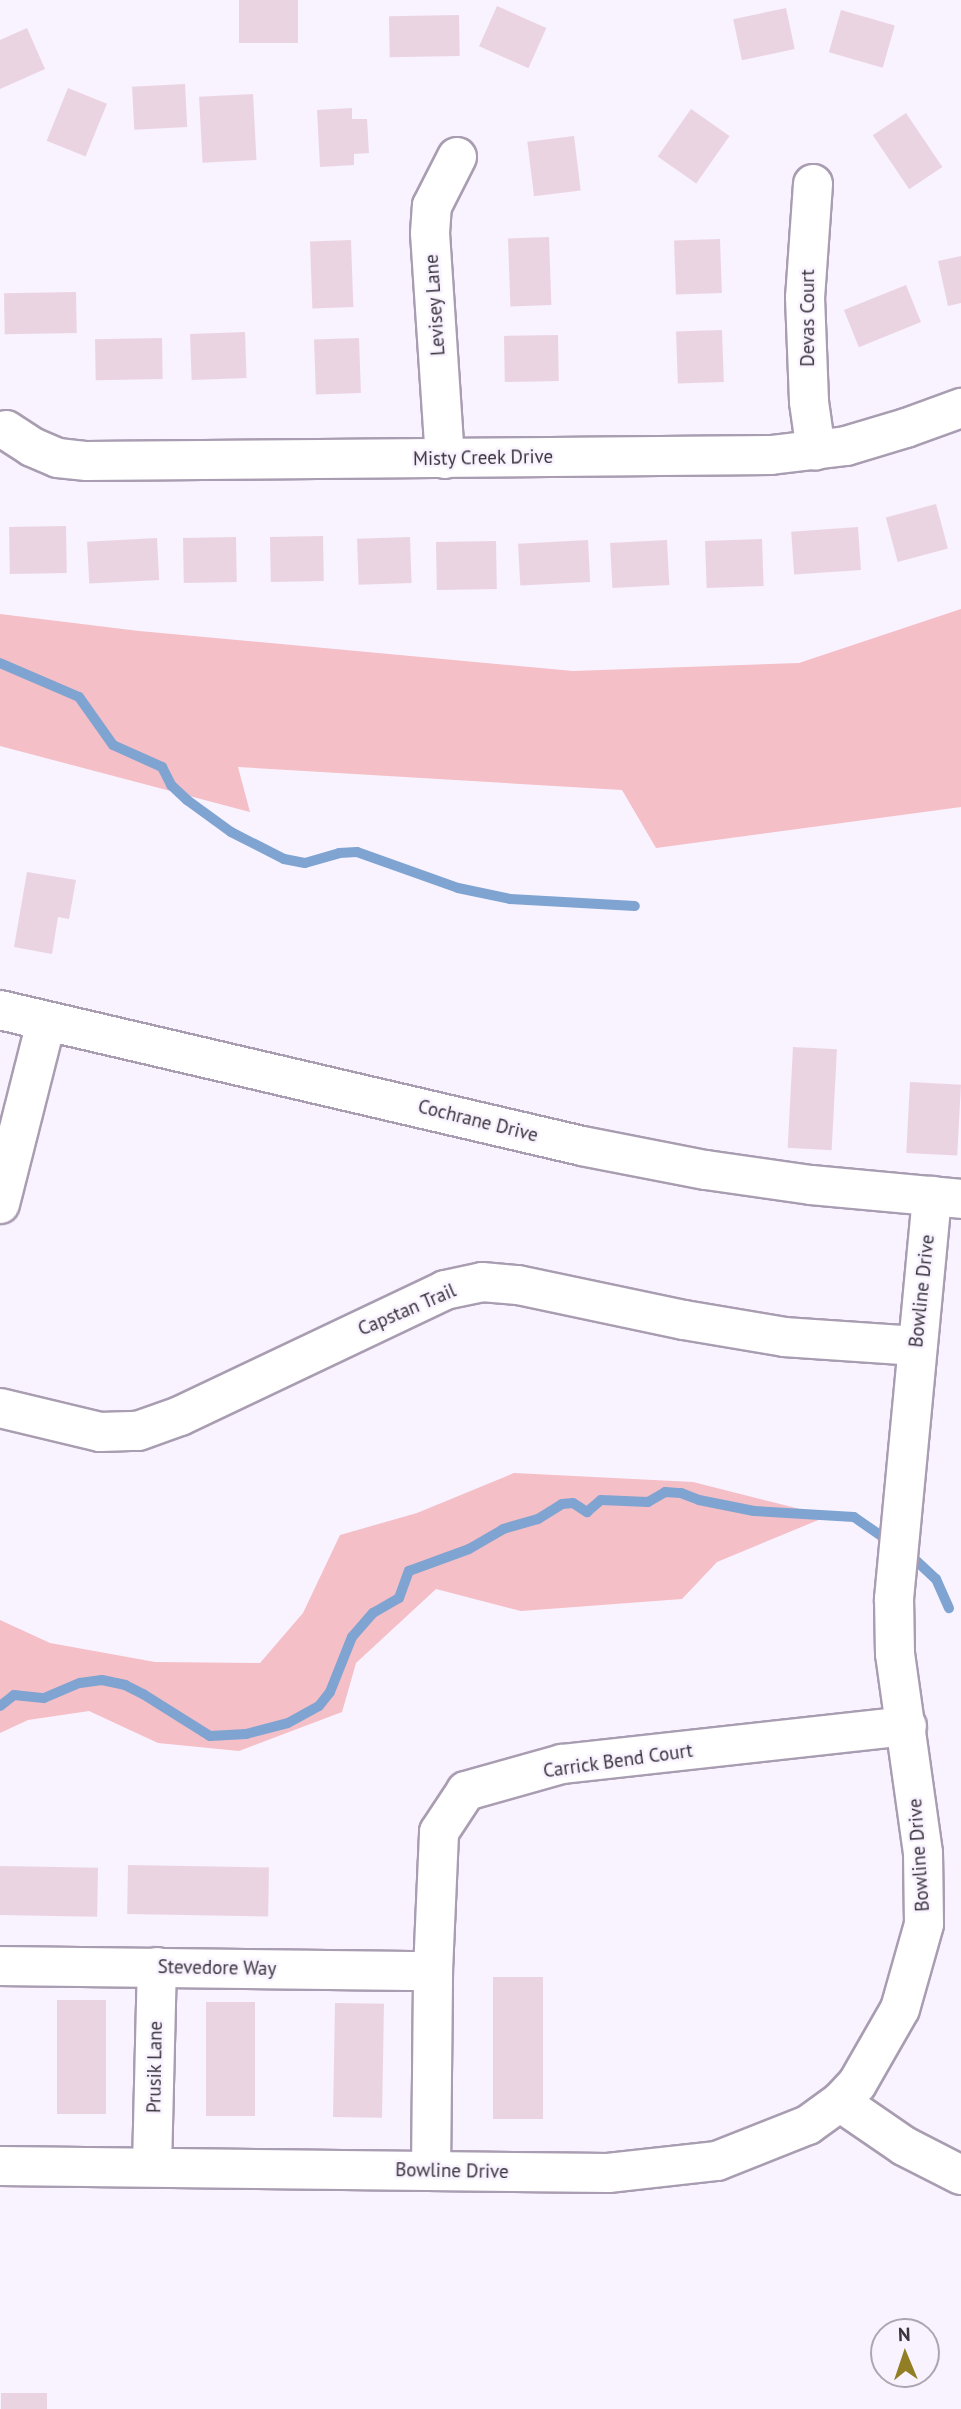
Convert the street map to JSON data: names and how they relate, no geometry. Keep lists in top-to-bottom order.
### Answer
{
  "streets": {
    "street": [
      "Levisey Lane",
      "Devas Court",
      "Misty Creek Drive",
      "Cochrane Drive",
      "Bowline Drive",
      "Capstan Trail",
      "Carrick Bend Court",
      "Stevedore Way",
      "Prusik Lane"
    ]
  },
  "crossings": [
    ["Levisey Lane", "Misty Creek Drive"],
    ["Devas Court", "Misty Creek Drive"],
    ["Cochrane Drive", "Bowline Drive"],
    ["Bowline Drive", "Capstan Trail"],
    ["Bowline Drive", "Carrick Bend Court"],
    ["Bowline Drive", "Prusik Lane"],
    ["Carrick Bend Court", "Stevedore Way"],
    ["Stevedore Way", "Prusik Lane"]
  ],
  "north": "top"
}
